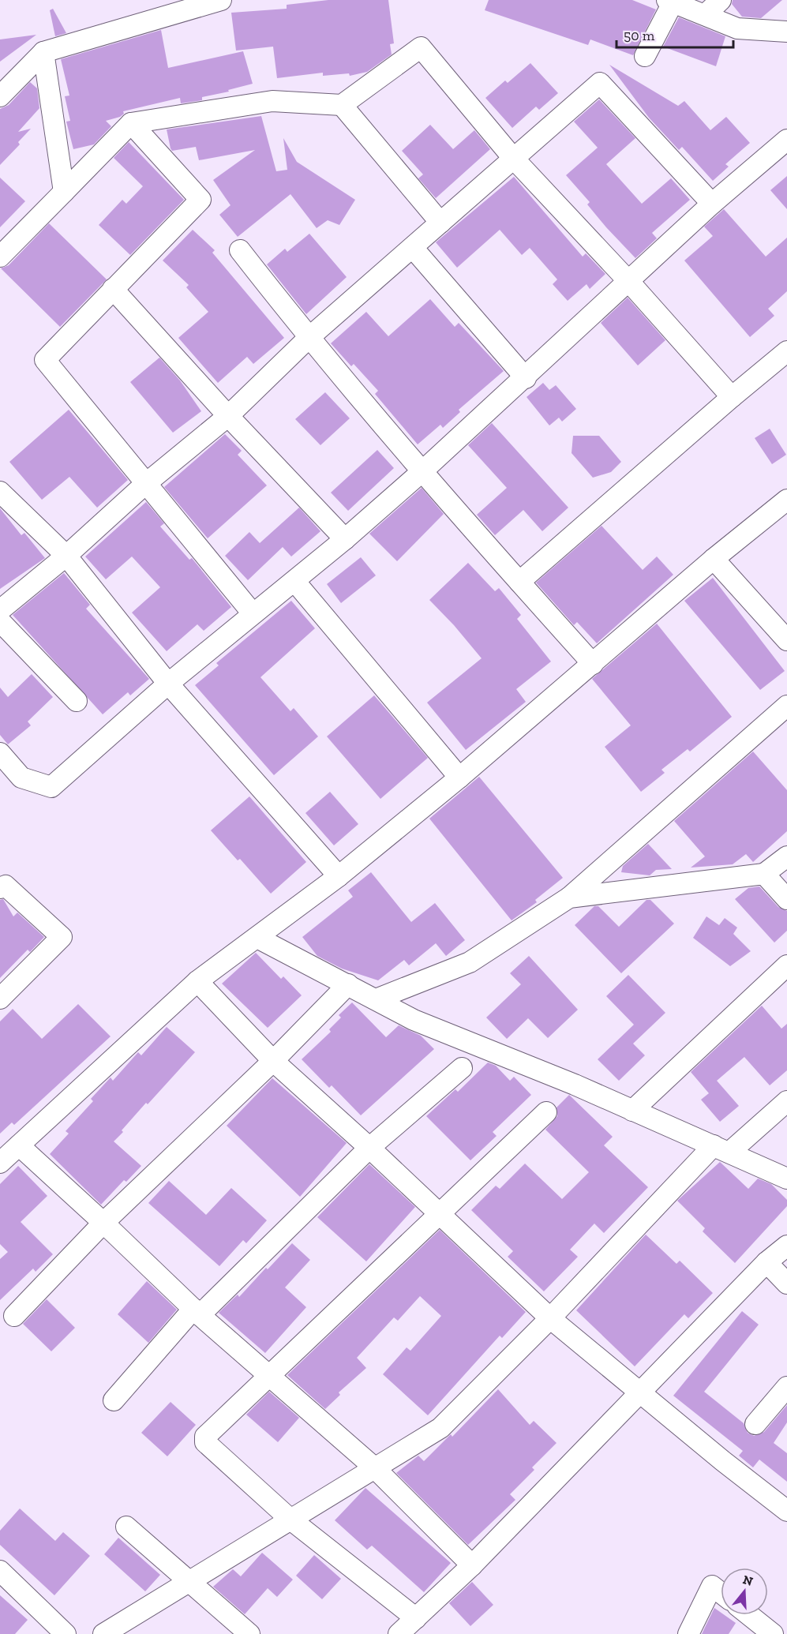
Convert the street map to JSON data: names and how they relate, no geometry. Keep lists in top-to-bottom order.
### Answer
{
  "scale_bar": "50 m",
  "north": "top"
}
